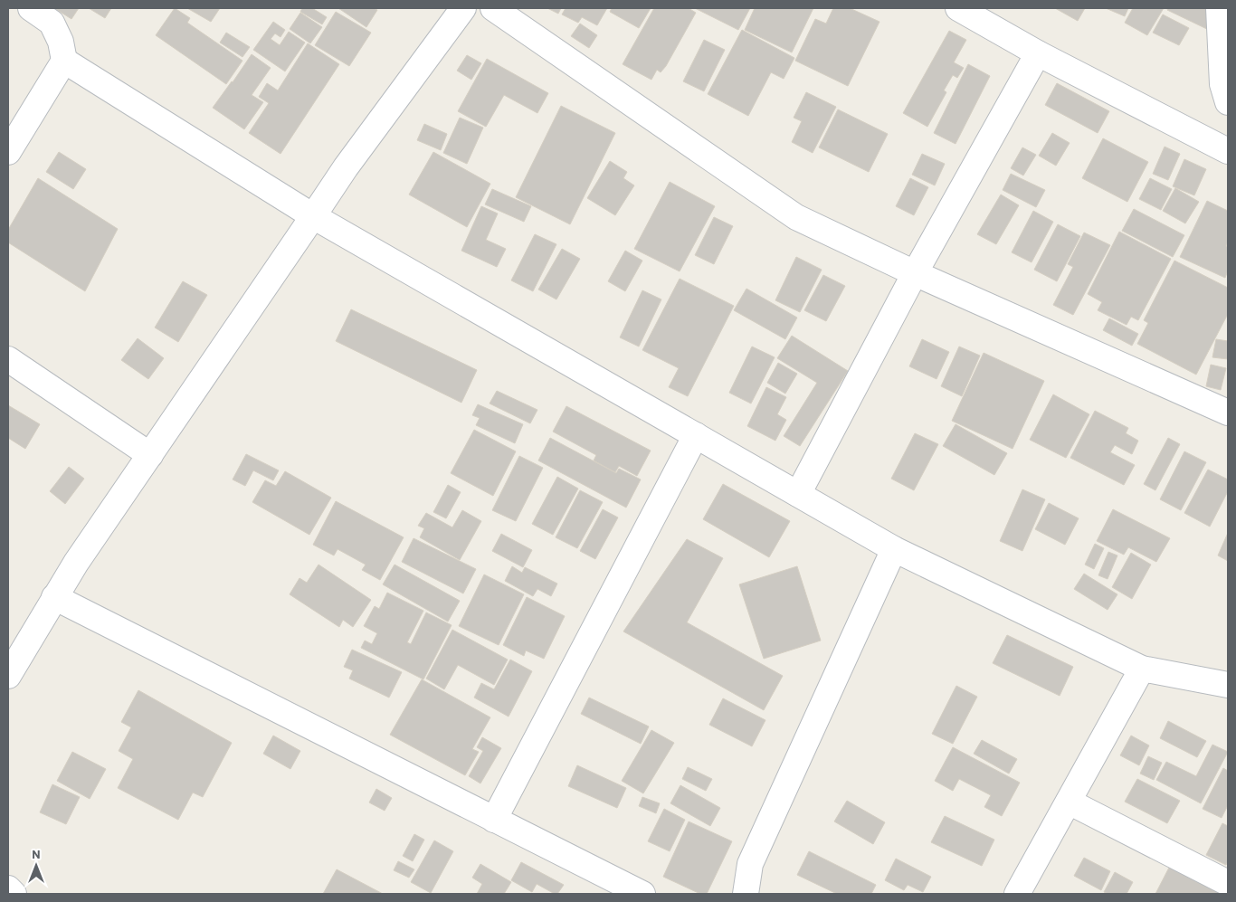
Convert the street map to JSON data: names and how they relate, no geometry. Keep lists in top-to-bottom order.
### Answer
{
  "north": "top"
}
